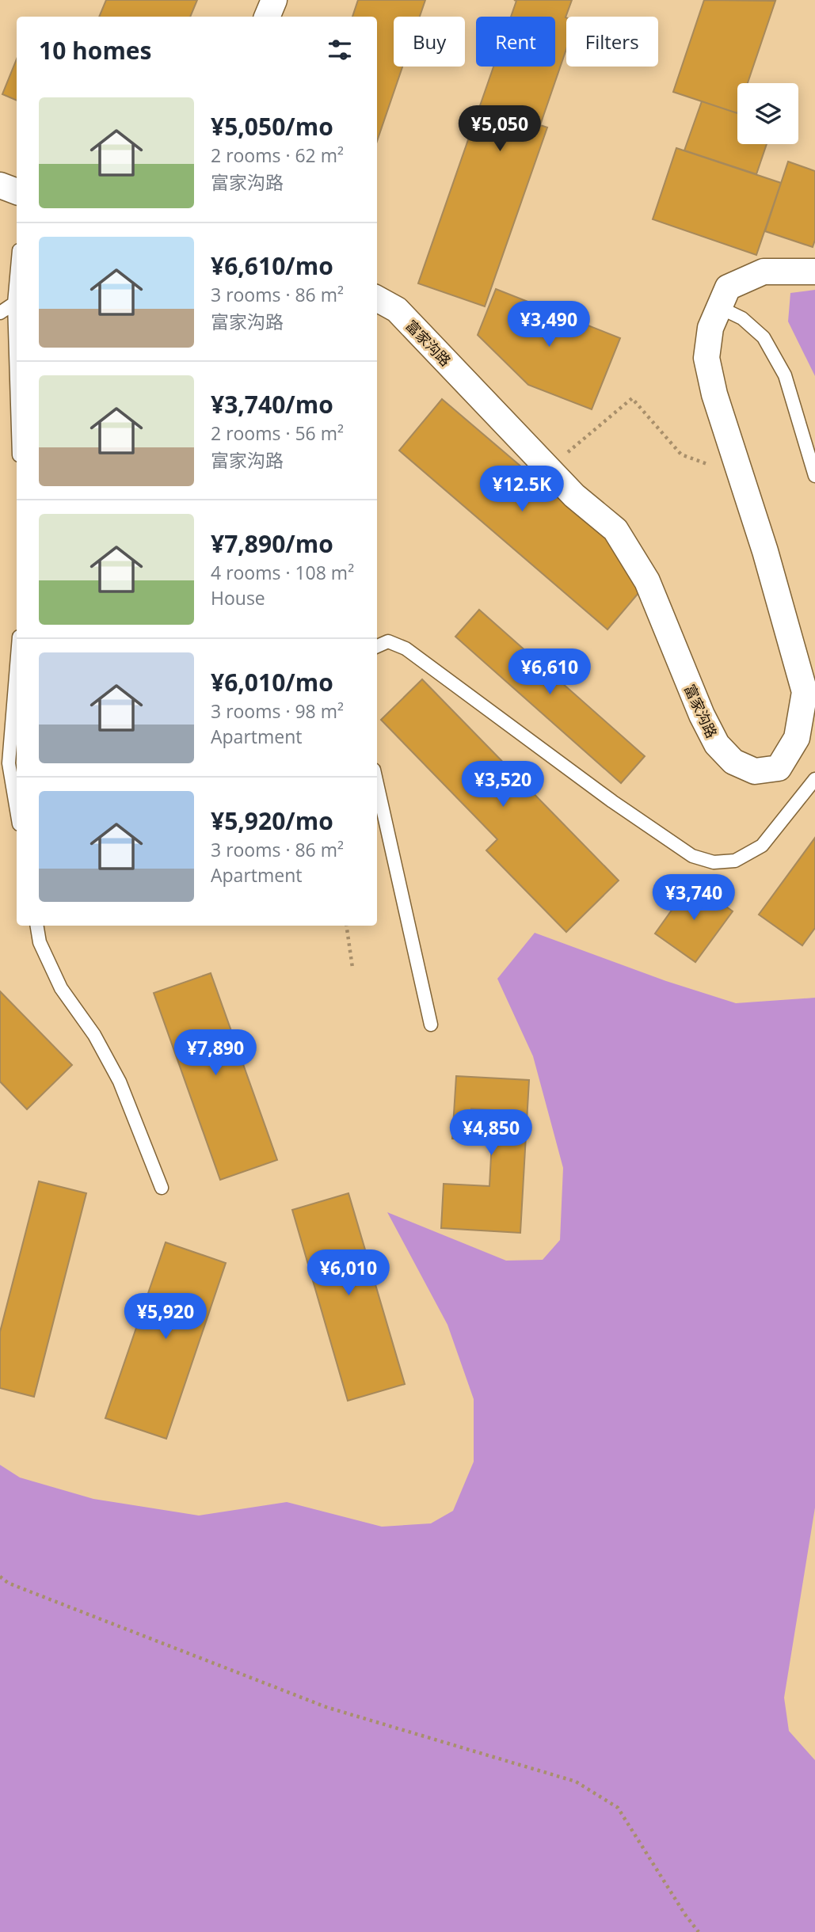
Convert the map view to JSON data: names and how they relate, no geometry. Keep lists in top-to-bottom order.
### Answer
{
  "streets": {
    "street": ["富家沟路"]
  },
  "page": {
    "chip": ["Buy", "Rent", "Filters"],
    "heading": "10 homes",
    "list": [
      {
        "name": "¥5,050/mo",
        "note": "2 rooms · 62 m² · 富家沟路"
      },
      {
        "name": "¥6,610/mo",
        "note": "3 rooms · 86 m² · 富家沟路"
      },
      {
        "name": "¥3,740/mo",
        "note": "2 rooms · 56 m² · 富家沟路"
      },
      {
        "name": "¥7,890/mo",
        "note": "4 rooms · 108 m² · House"
      },
      {
        "name": "¥6,010/mo",
        "note": "3 rooms · 98 m² · Apartment"
      },
      {
        "name": "¥5,920/mo",
        "note": "3 rooms · 86 m² · Apartment"
      }
    ],
    "price": [
      "¥5,050",
      "¥3,490",
      "¥12.5K",
      "¥6,610",
      "¥3,520",
      "¥3,740",
      "¥7,890",
      "¥4,850",
      "¥6,010",
      "¥5,920"
    ]
  }
}
